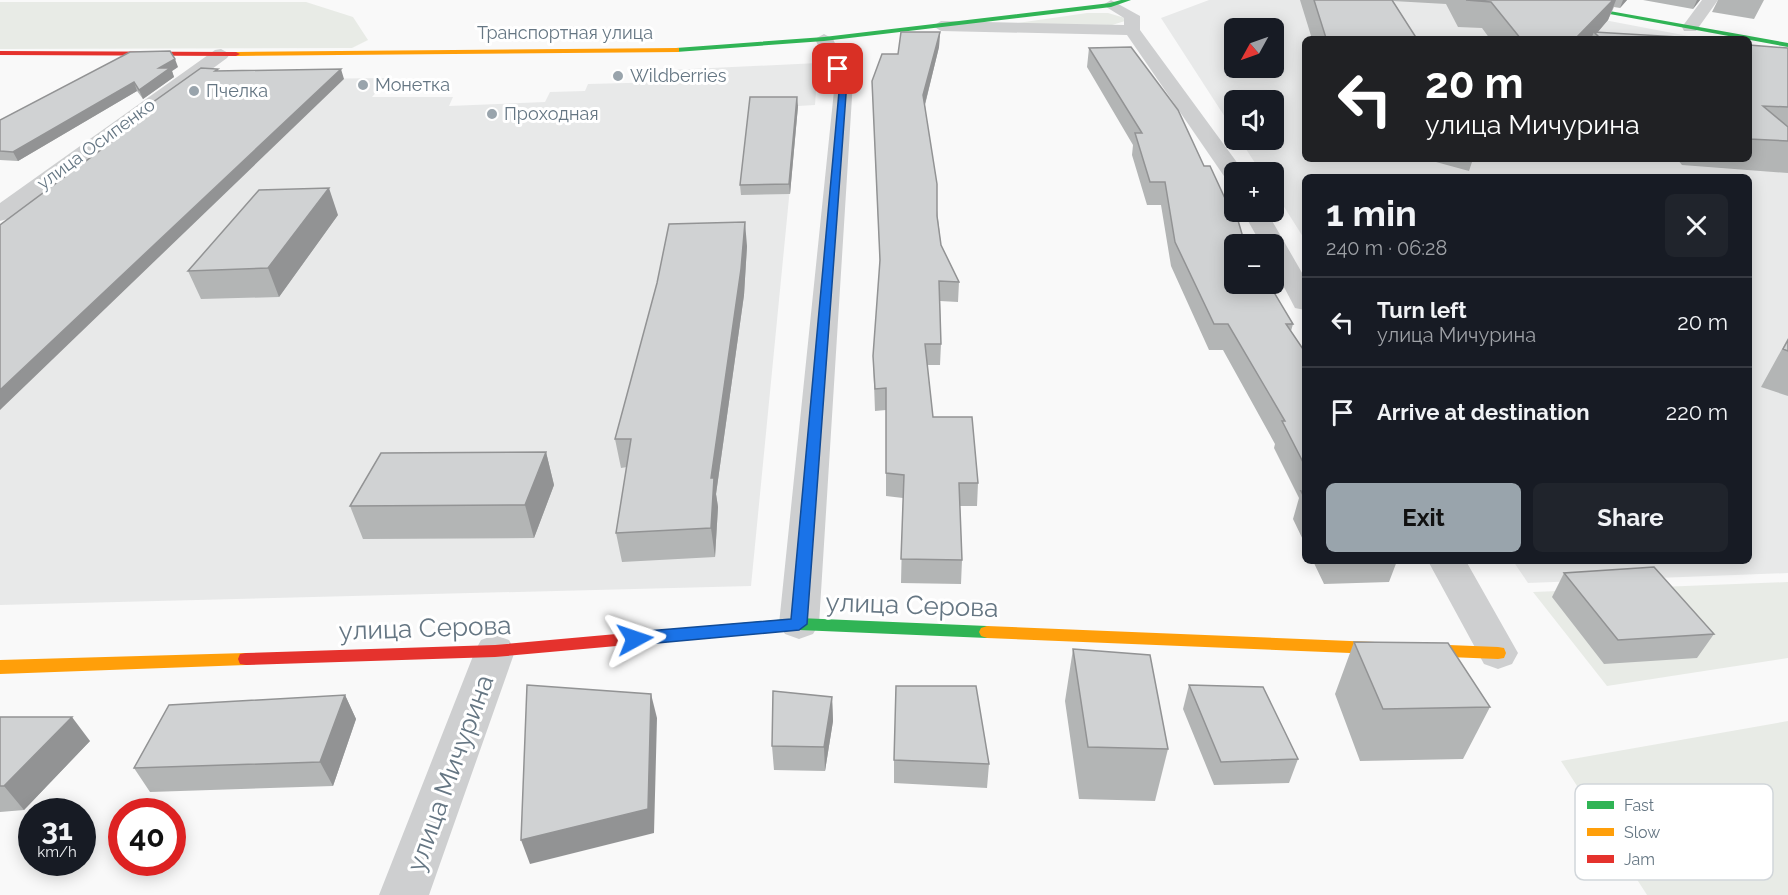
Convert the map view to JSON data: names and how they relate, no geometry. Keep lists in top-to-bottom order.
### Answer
{
  "streets": {
    "main road": ["Транспортная улица", "улица Серова"],
    "street": ["улица Осипенко", "улица Мичурина"]
  },
  "crossings": [
    ["Транспортная улица", "улица Осипенко"],
    ["улица Серова", "улица Мичурина"]
  ],
  "places": [
    "Wildberries",
    "Монетка",
    "Пчелка",
    "Проходная"
  ],
  "legend": ["Fast", "Slow", "Jam"],
  "north": "bottom left",
  "page": {
    "map_buttons": ["+", "−"],
    "turn": ["20 m", "улица Мичурина"],
    "heading": ["1 min", "240 m · 06:28"],
    "list": [
      {
        "name": "Turn left",
        "note": "улица Мичурина",
        "value": "20 m"
      },
      {
        "name": "Arrive at destination",
        "value": "220 m"
      }
    ],
    "buttons": ["Exit", "Share"],
    "speed": "31 km/h",
    "limit": "40"
  }
}
